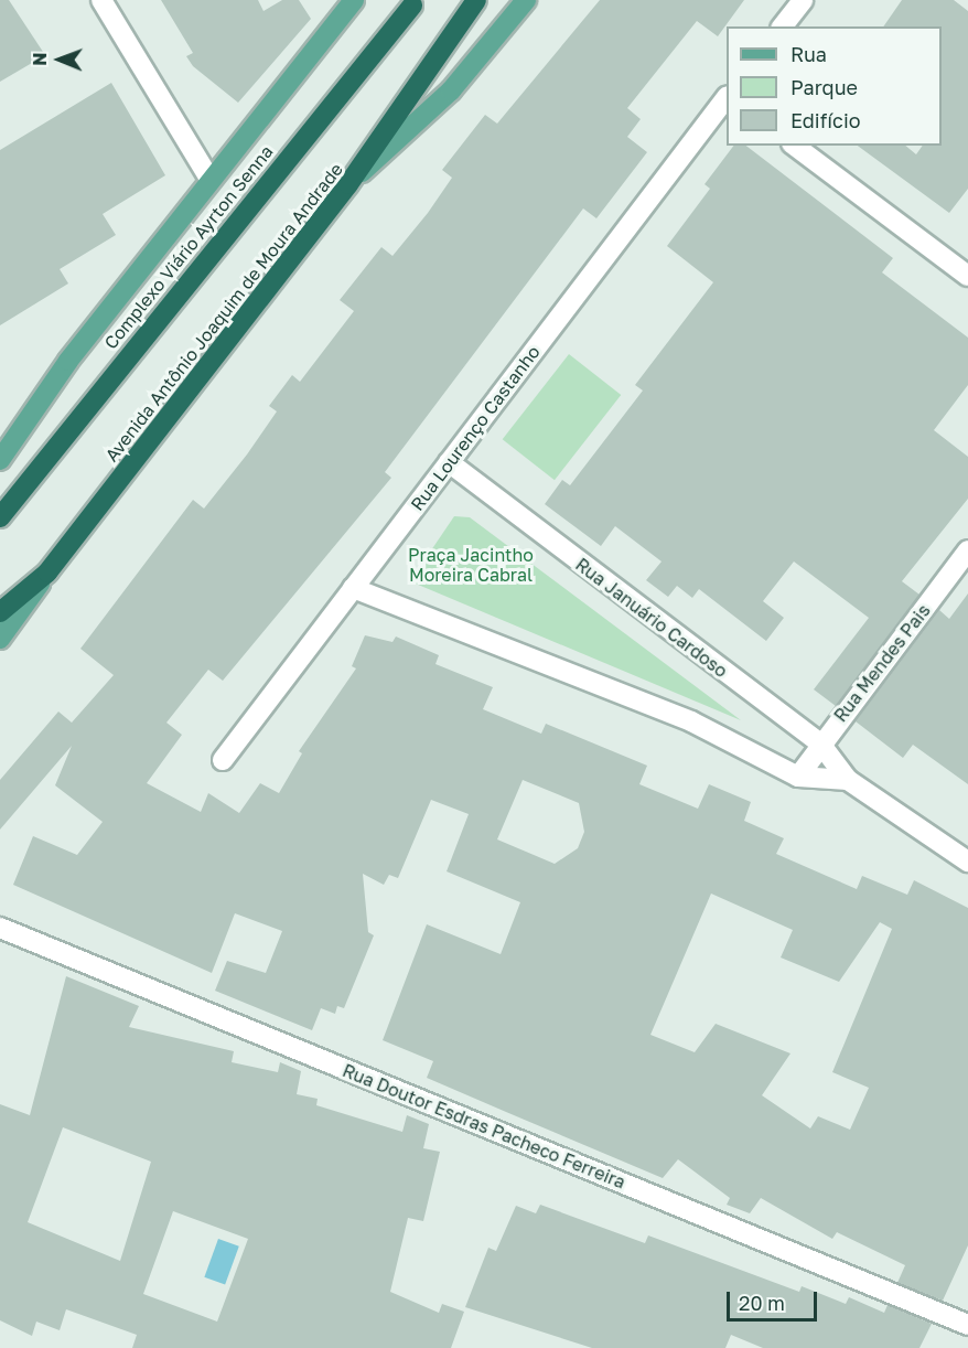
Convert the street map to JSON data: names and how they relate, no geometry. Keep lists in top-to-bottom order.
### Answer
{
  "streets": {
    "highway": ["Complexo Viário Ayrton Senna", "Avenida Antônio Joaquim de Moura Andrade"],
    "street": [
      "Rua Lourenço Castanho",
      "Rua Januário Cardoso",
      "Rua Mendes Pais",
      "Rua Doutor Esdras Pacheco Ferreira"
    ]
  },
  "crossings": [
    ["Rua Lourenço Castanho", "Rua Januário Cardoso"],
    ["Rua Januário Cardoso", "Rua Mendes Pais"]
  ],
  "parks": ["Praça Jacintho Moreira Cabral"],
  "legend": ["Rua", "Parque", "Edifício"],
  "scale_bar": "20 m",
  "north": "left"
}
